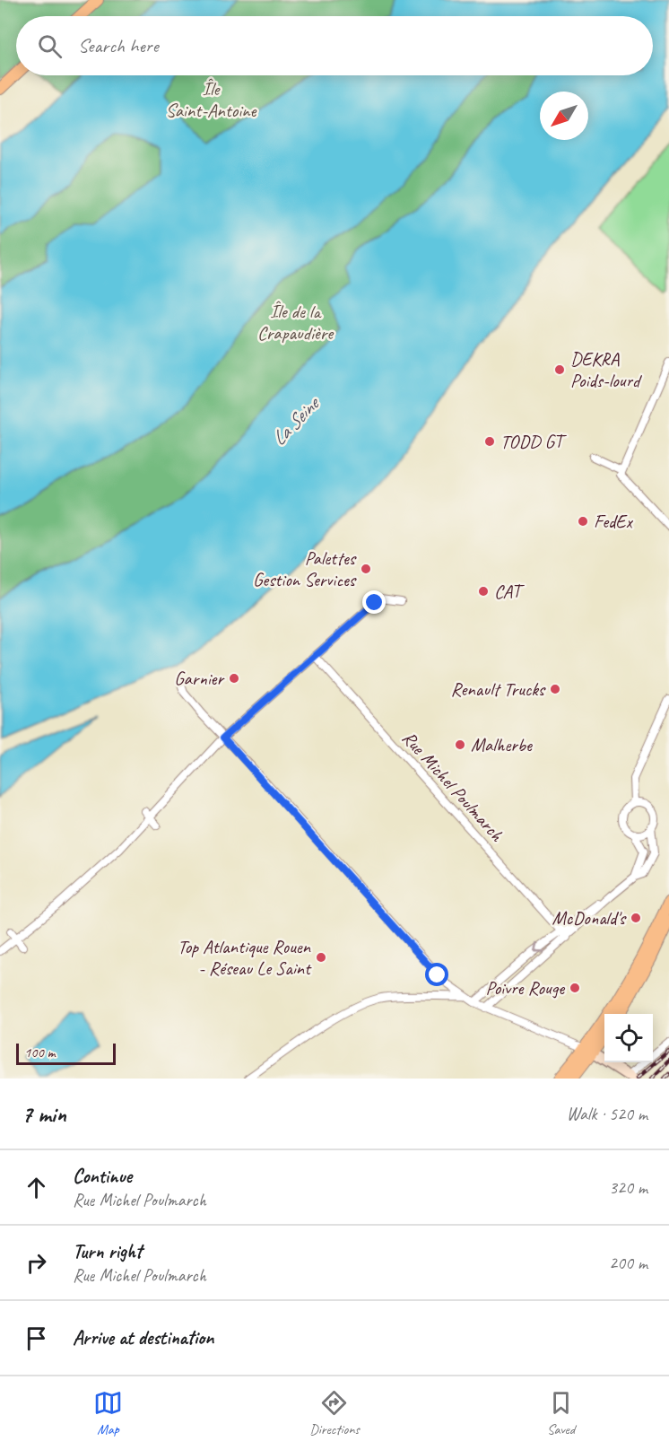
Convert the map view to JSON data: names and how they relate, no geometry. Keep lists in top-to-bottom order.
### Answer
{
  "streets": {
    "street": ["Rue Michel Poulmarch"]
  },
  "water": ["La Seine"],
  "parks": ["Île Saint-Antoine", "Île de la Crapaudière"],
  "places": [
    "DEKRA Poids-lourd",
    "TODD GT",
    "FedEx",
    "Palettes Gestion Services",
    "CAT",
    "Garnier",
    "Renault Trucks",
    "Malherbe",
    "McDonald's",
    "Top Atlantique Rouen - Réseau Le Saint",
    "Poivre Rouge"
  ],
  "scale_bar": "100 m",
  "north": "bottom left",
  "page": {
    "search": "Search here",
    "scale": "100 m",
    "heading": ["7 min", "Walk · 520 m"],
    "list": [
      ["Continue", "Rue Michel Poulmarch", "320 m"],
      ["Turn right", "Rue Michel Poulmarch", "200 m"],
      "Arrive at destination"
    ],
    "nav": ["Map", "Directions", "Saved"]
  }
}
